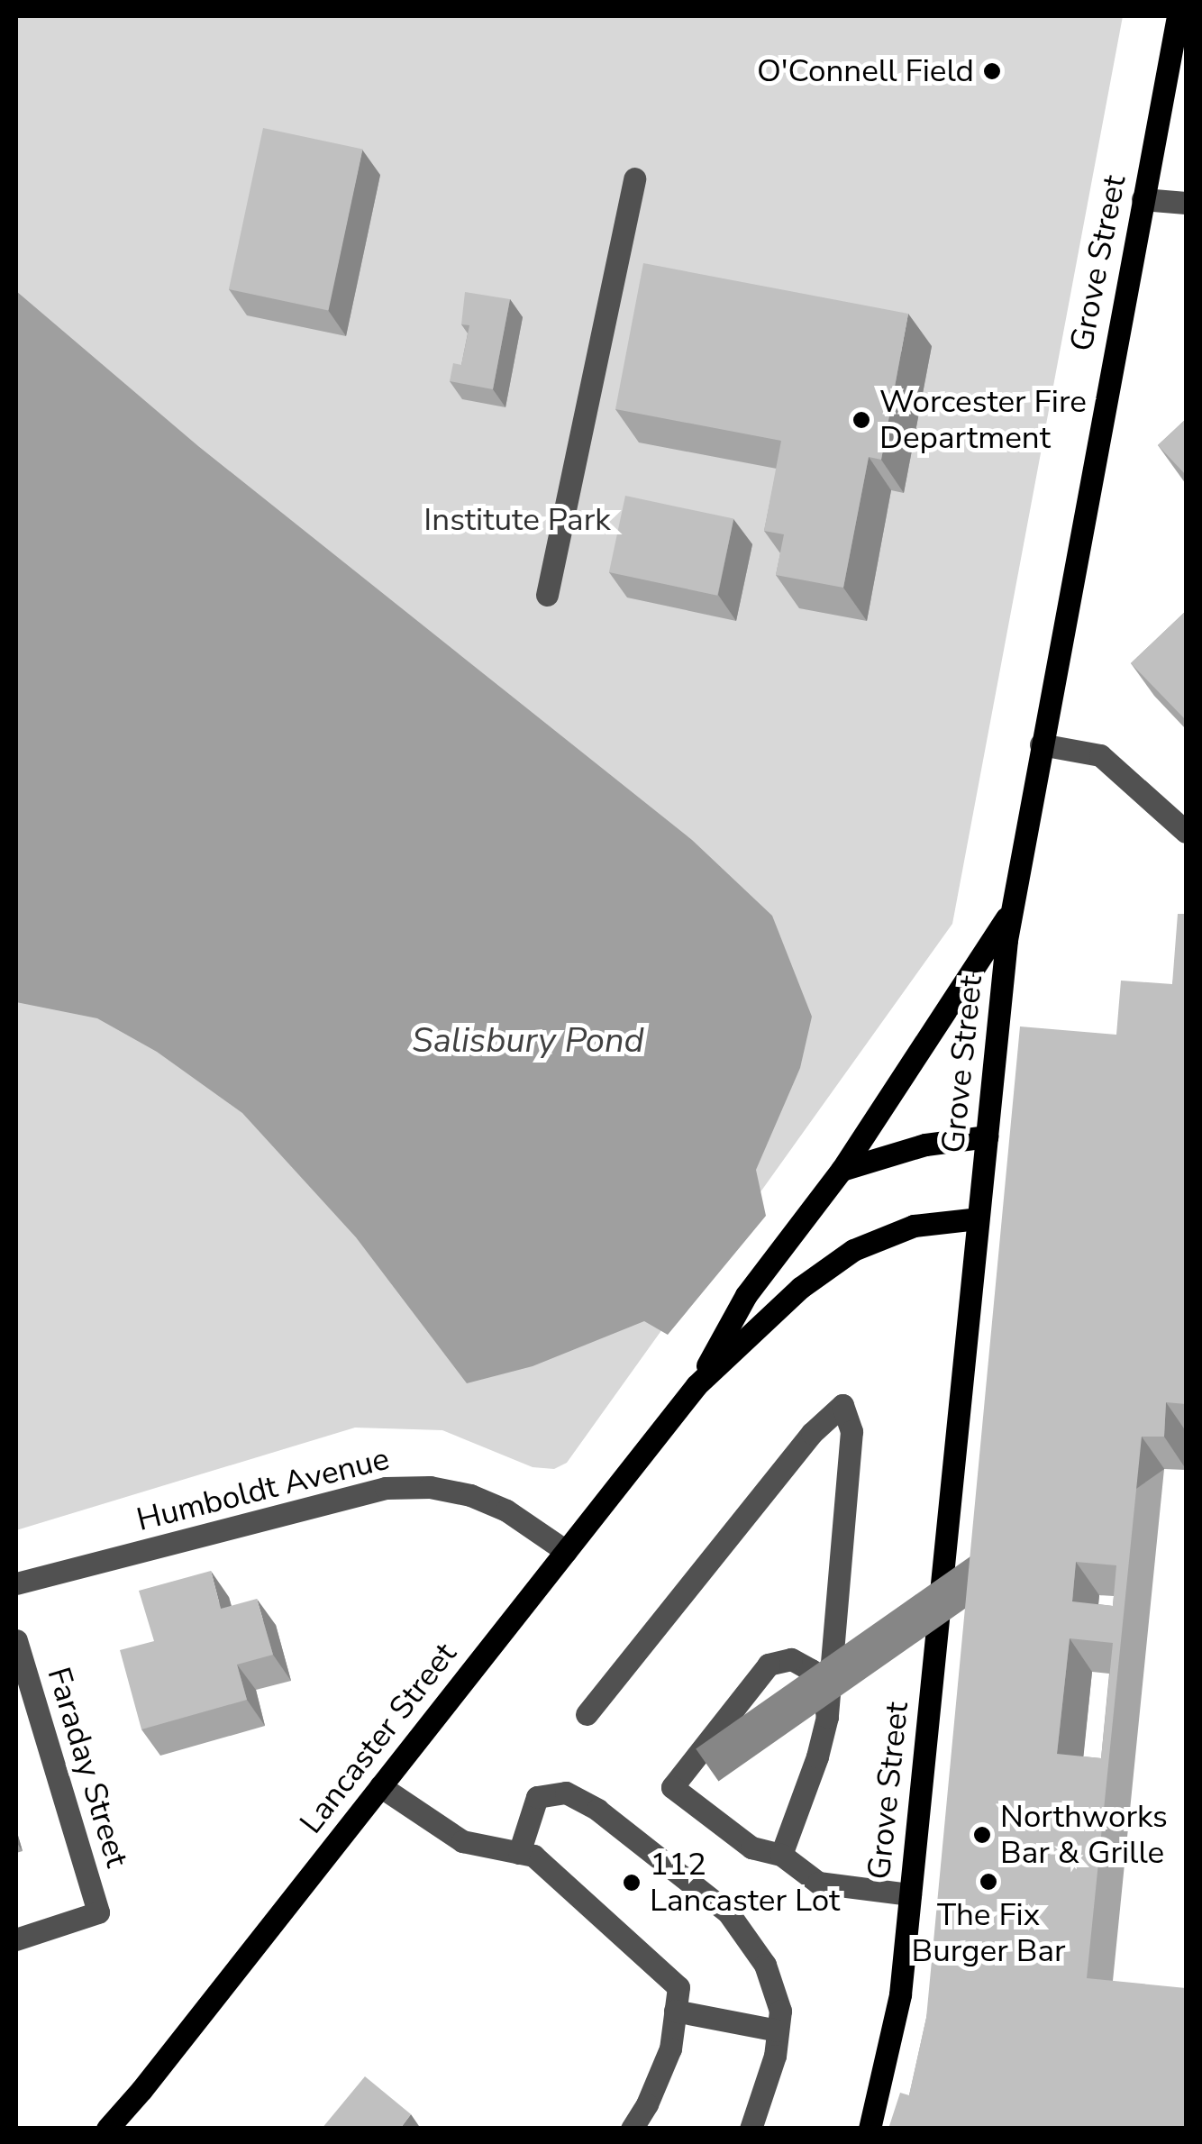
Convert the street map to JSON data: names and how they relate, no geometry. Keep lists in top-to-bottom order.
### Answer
{
  "streets": {
    "main road": ["Grove Street", "Lancaster Street"],
    "street": ["Humboldt Avenue", "Faraday Street"]
  },
  "crossings": [
    ["Grove Street", "Lancaster Street"],
    ["Humboldt Avenue", "Lancaster Street"]
  ],
  "water": ["Salisbury Pond"],
  "parks": ["Institute Park"],
  "places": [
    "O'Connell Field",
    "Worcester Fire Department",
    "Northworks Bar & Grille",
    "The Fix Burger Bar",
    "112 Lancaster Lot"
  ]
}
